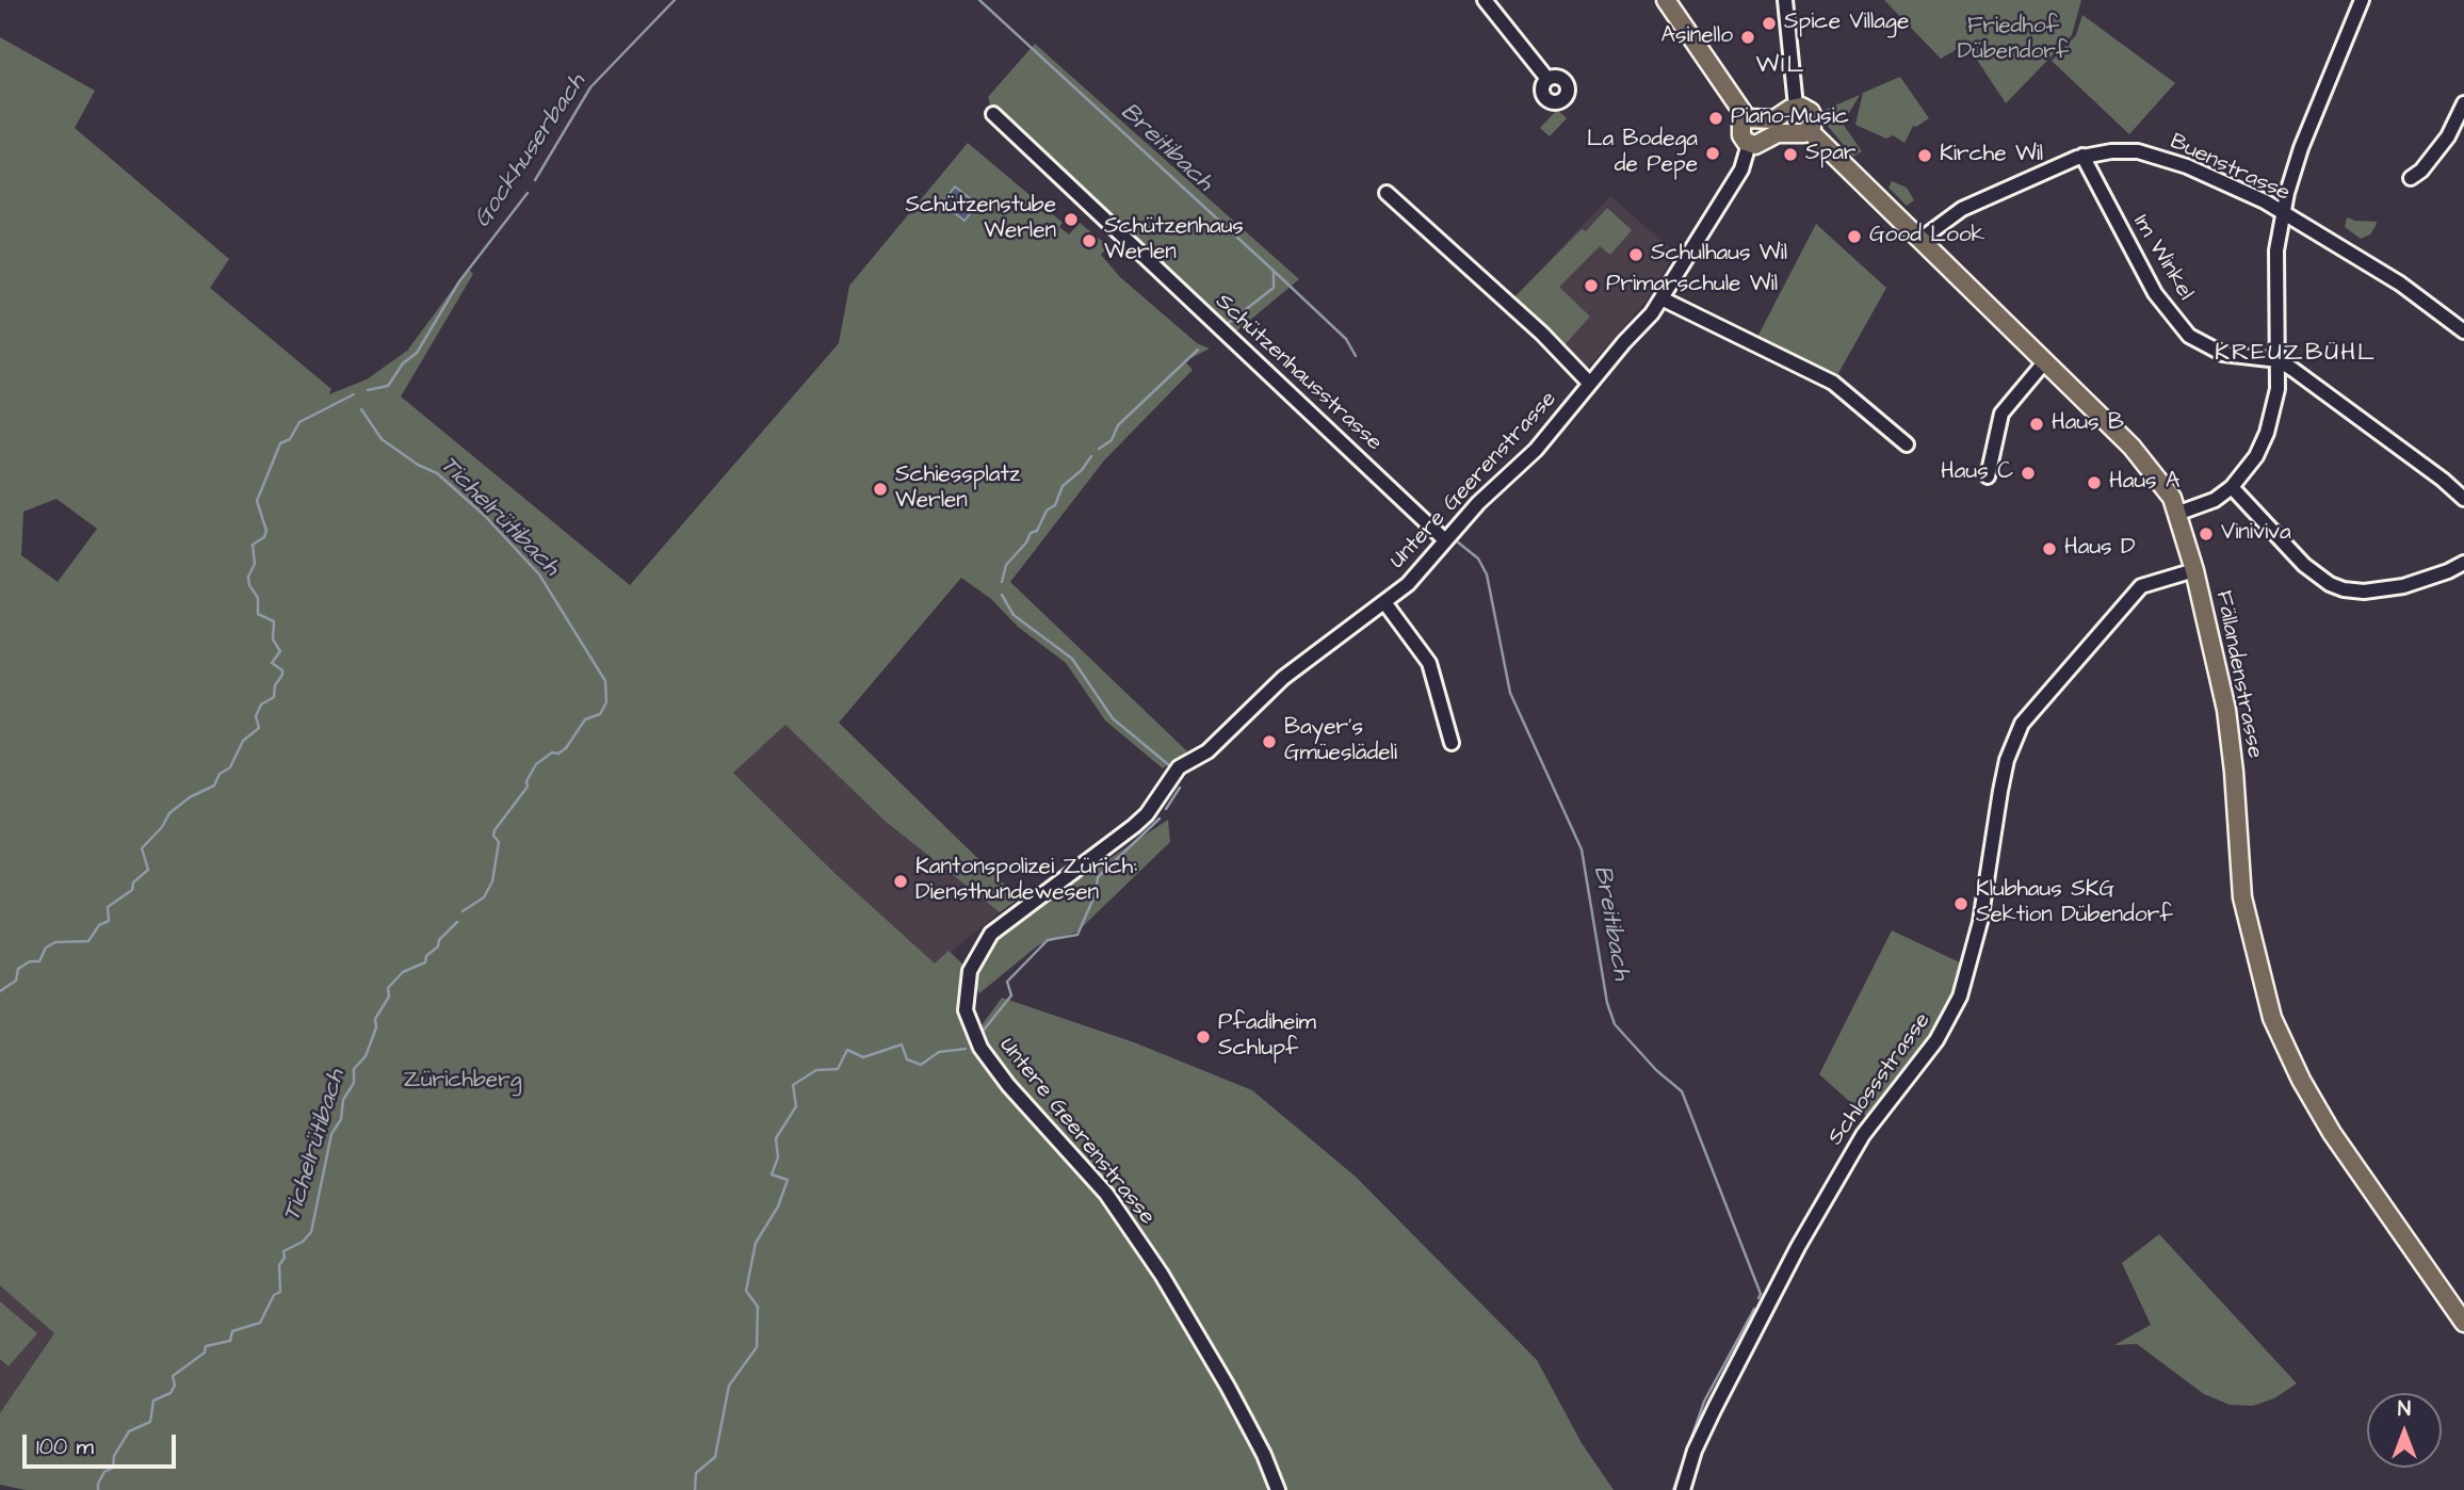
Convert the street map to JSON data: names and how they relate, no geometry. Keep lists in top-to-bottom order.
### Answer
{
  "streets": {
    "main road": ["Fällandenstrasse"],
    "street": [
      "Buenstrasse",
      "Im Winkel",
      "Schützenhausstrasse",
      "Untere Geerenstrasse",
      "Schlossstrasse"
    ]
  },
  "crossings": [
    ["Buenstrasse", "Im Winkel"],
    ["Buenstrasse", "Fällandenstrasse"],
    ["Schützenhausstrasse", "Untere Geerenstrasse"],
    ["Fällandenstrasse", "Schlossstrasse"]
  ],
  "districts": ["WIL", "KREUZBÜHL"],
  "water": ["Breitibach", "Gockhuserbach", "Tichelrütibach"],
  "parks": ["Friedhof Dübendorf", "Zürichberg"],
  "places": [
    "Spice Village",
    "Asinello",
    "Piano-Music",
    "La Bodega de Pepe",
    "Spar",
    "Kirche Wil",
    "Schützenstube Werlen",
    "Good Look",
    "Schützenhaus Werlen",
    "Schulhaus Wil",
    "Primarschule Wil",
    "Haus B",
    "Haus C",
    "Haus A",
    "Schiessplatz Werlen",
    "Viniviva",
    "Haus D",
    "Bayer's Gmüeslädeli",
    "Kantonspolizei Zürich: Diensthundewesen",
    "Klubhaus SKG Sektion Dübendorf",
    "Pfadiheim Schlupf"
  ],
  "scale_bar": "100 m",
  "north": "top"
}
